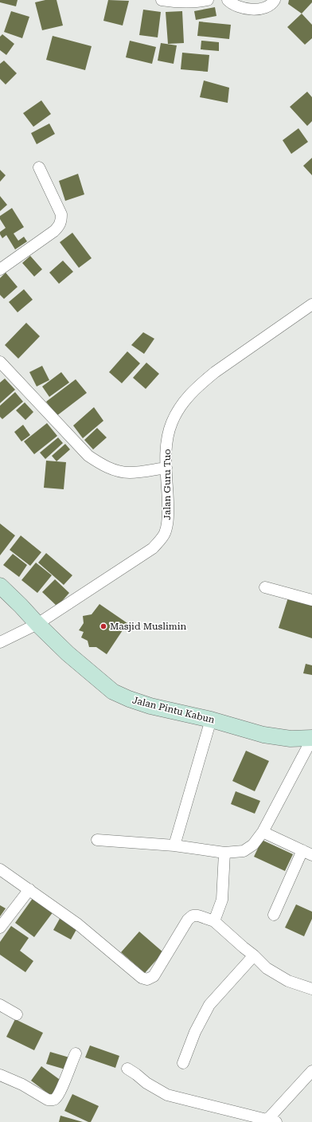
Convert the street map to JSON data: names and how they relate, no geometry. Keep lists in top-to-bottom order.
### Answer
{
  "streets": {
    "street": ["Jalan Guru Tuo", "Jalan Pintu Kabun"]
  },
  "crossings": [
    ["Jalan Guru Tuo", "Jalan Pintu Kabun"]
  ],
  "places": ["Masjid Muslimin"]
}
